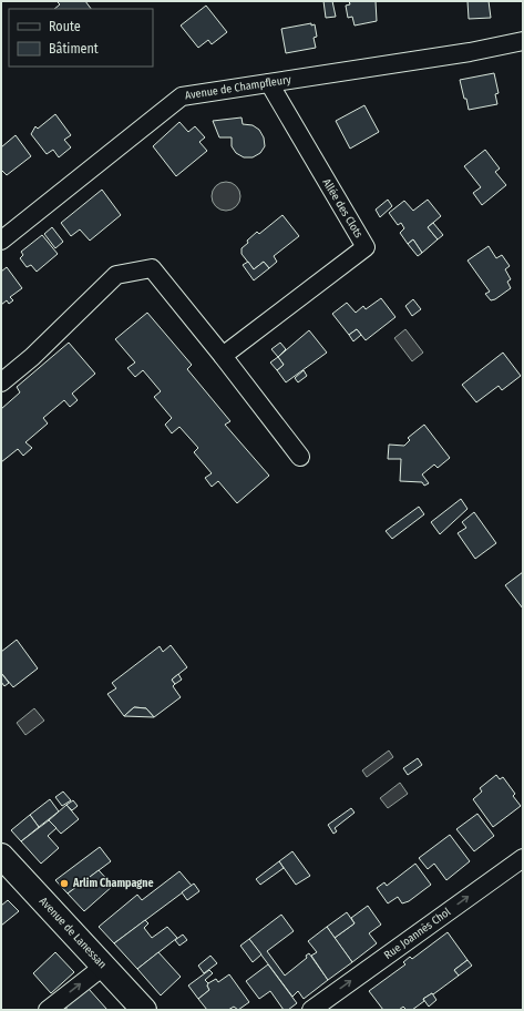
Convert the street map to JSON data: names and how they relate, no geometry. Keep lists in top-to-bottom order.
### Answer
{
  "streets": {
    "main road": ["Avenue de Lanessan"],
    "street": ["Avenue de Champfleury", "Allée des Clots", "Rue Joannès Chol"]
  },
  "crossings": [
    ["Avenue de Champfleury", "Allée des Clots"]
  ],
  "one_way": ["Rue Joannès Chol"],
  "places": ["Arlim Champagne"],
  "legend": ["Route", "Bâtiment"]
}
